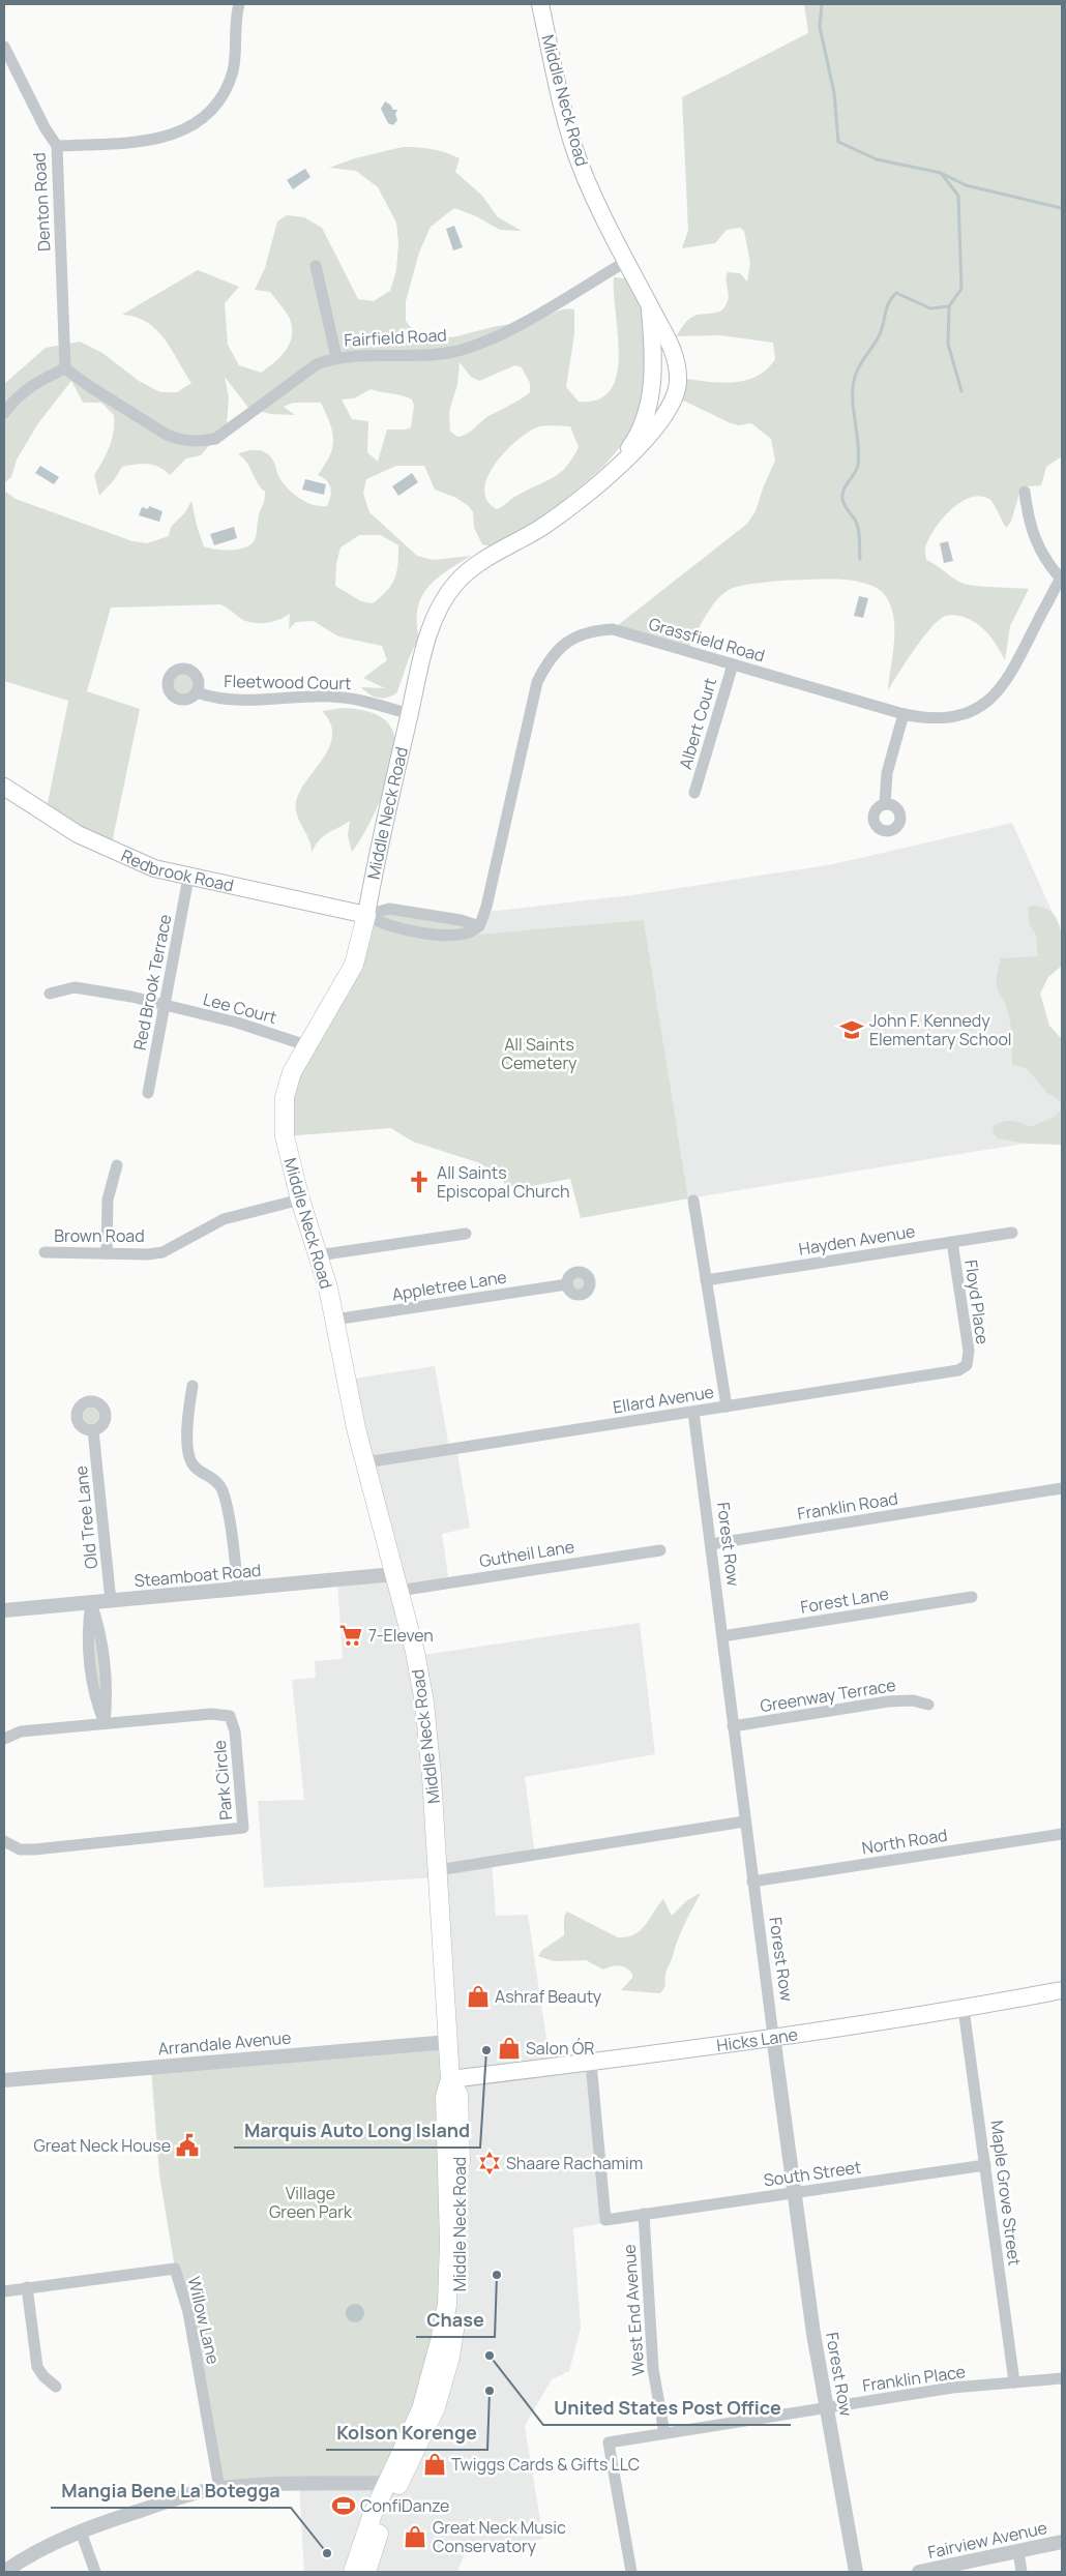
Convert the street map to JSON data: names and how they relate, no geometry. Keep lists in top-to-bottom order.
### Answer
{
  "streets": {
    "main road": ["Middle Neck Road", "Redbrook Road", "Hicks Lane"],
    "street": [
      "Denton Road",
      "Fairfield Road",
      "Grassfield Road",
      "Fleetwood Court",
      "Albert Court",
      "Red Brook Terrace",
      "Lee Court",
      "Brown Road",
      "Hayden Avenue",
      "Appletree Lane",
      "Floyd Place",
      "Ellard Avenue",
      "Franklin Road",
      "Old Tree Lane",
      "Forest Row",
      "Gutheil Lane",
      "Steamboat Road",
      "Forest Lane",
      "Greenway Terrace",
      "Park Circle",
      "North Road",
      "Arrandale Avenue",
      "South Street",
      "Maple Grove Street",
      "West End Avenue",
      "Willow Lane",
      "Franklin Place",
      "Fairview Avenue"
    ]
  },
  "crossings": [
    ["Middle Neck Road", "Fairfield Road"],
    ["Middle Neck Road", "Fleetwood Court"],
    ["Middle Neck Road", "Redbrook Road"],
    ["Middle Neck Road", "Lee Court"],
    ["Middle Neck Road", "Brown Road"],
    ["Middle Neck Road", "Appletree Lane"],
    ["Middle Neck Road", "Ellard Avenue"],
    ["Middle Neck Road", "Gutheil Lane"],
    ["Middle Neck Road", "Steamboat Road"],
    ["Middle Neck Road", "Hicks Lane"],
    ["Middle Neck Road", "Arrandale Avenue"],
    ["Denton Road", "Fairfield Road"],
    ["Grassfield Road", "Albert Court"],
    ["Redbrook Road", "Red Brook Terrace"],
    ["Red Brook Terrace", "Lee Court"],
    ["Hayden Avenue", "Floyd Place"],
    ["Floyd Place", "Ellard Avenue"],
    ["Ellard Avenue", "Forest Row"],
    ["Franklin Road", "Forest Row"],
    ["Old Tree Lane", "Steamboat Road"],
    ["Forest Row", "Forest Lane"],
    ["Forest Row", "Greenway Terrace"],
    ["Forest Row", "North Road"],
    ["Forest Row", "Hicks Lane"],
    ["Forest Row", "South Street"],
    ["Forest Row", "Franklin Place"],
    ["Gutheil Lane", "Steamboat Road"],
    ["Hicks Lane", "South Street"],
    ["Hicks Lane", "Maple Grove Street"],
    ["South Street", "Maple Grove Street"],
    ["South Street", "West End Avenue"],
    ["Maple Grove Street", "Franklin Place"],
    ["West End Avenue", "Franklin Place"]
  ],
  "parks": ["All Saints Cemetery", "Village Green Park"],
  "places": {
    "school or university": ["John F. Kennedy Elementary School"],
    "church": ["All Saints Episcopal Church"],
    "supermarket": ["7-Eleven"],
    "shop": [
      "Ashraf Beauty",
      "Salon ÓR",
      "Twiggs Cards & Gifts LLC",
      "Great Neck Music Conservatory"
    ],
    "other": [
      "Marquis Auto Long Island",
      "Chase",
      "United States Post Office",
      "Kolson Korenge",
      "Mangia Bene La Botegga"
    ],
    "public building": ["Great Neck House"],
    "synagogue": ["Shaare Rachamim"],
    "sports": ["ConfiDanze"]
  }
}
